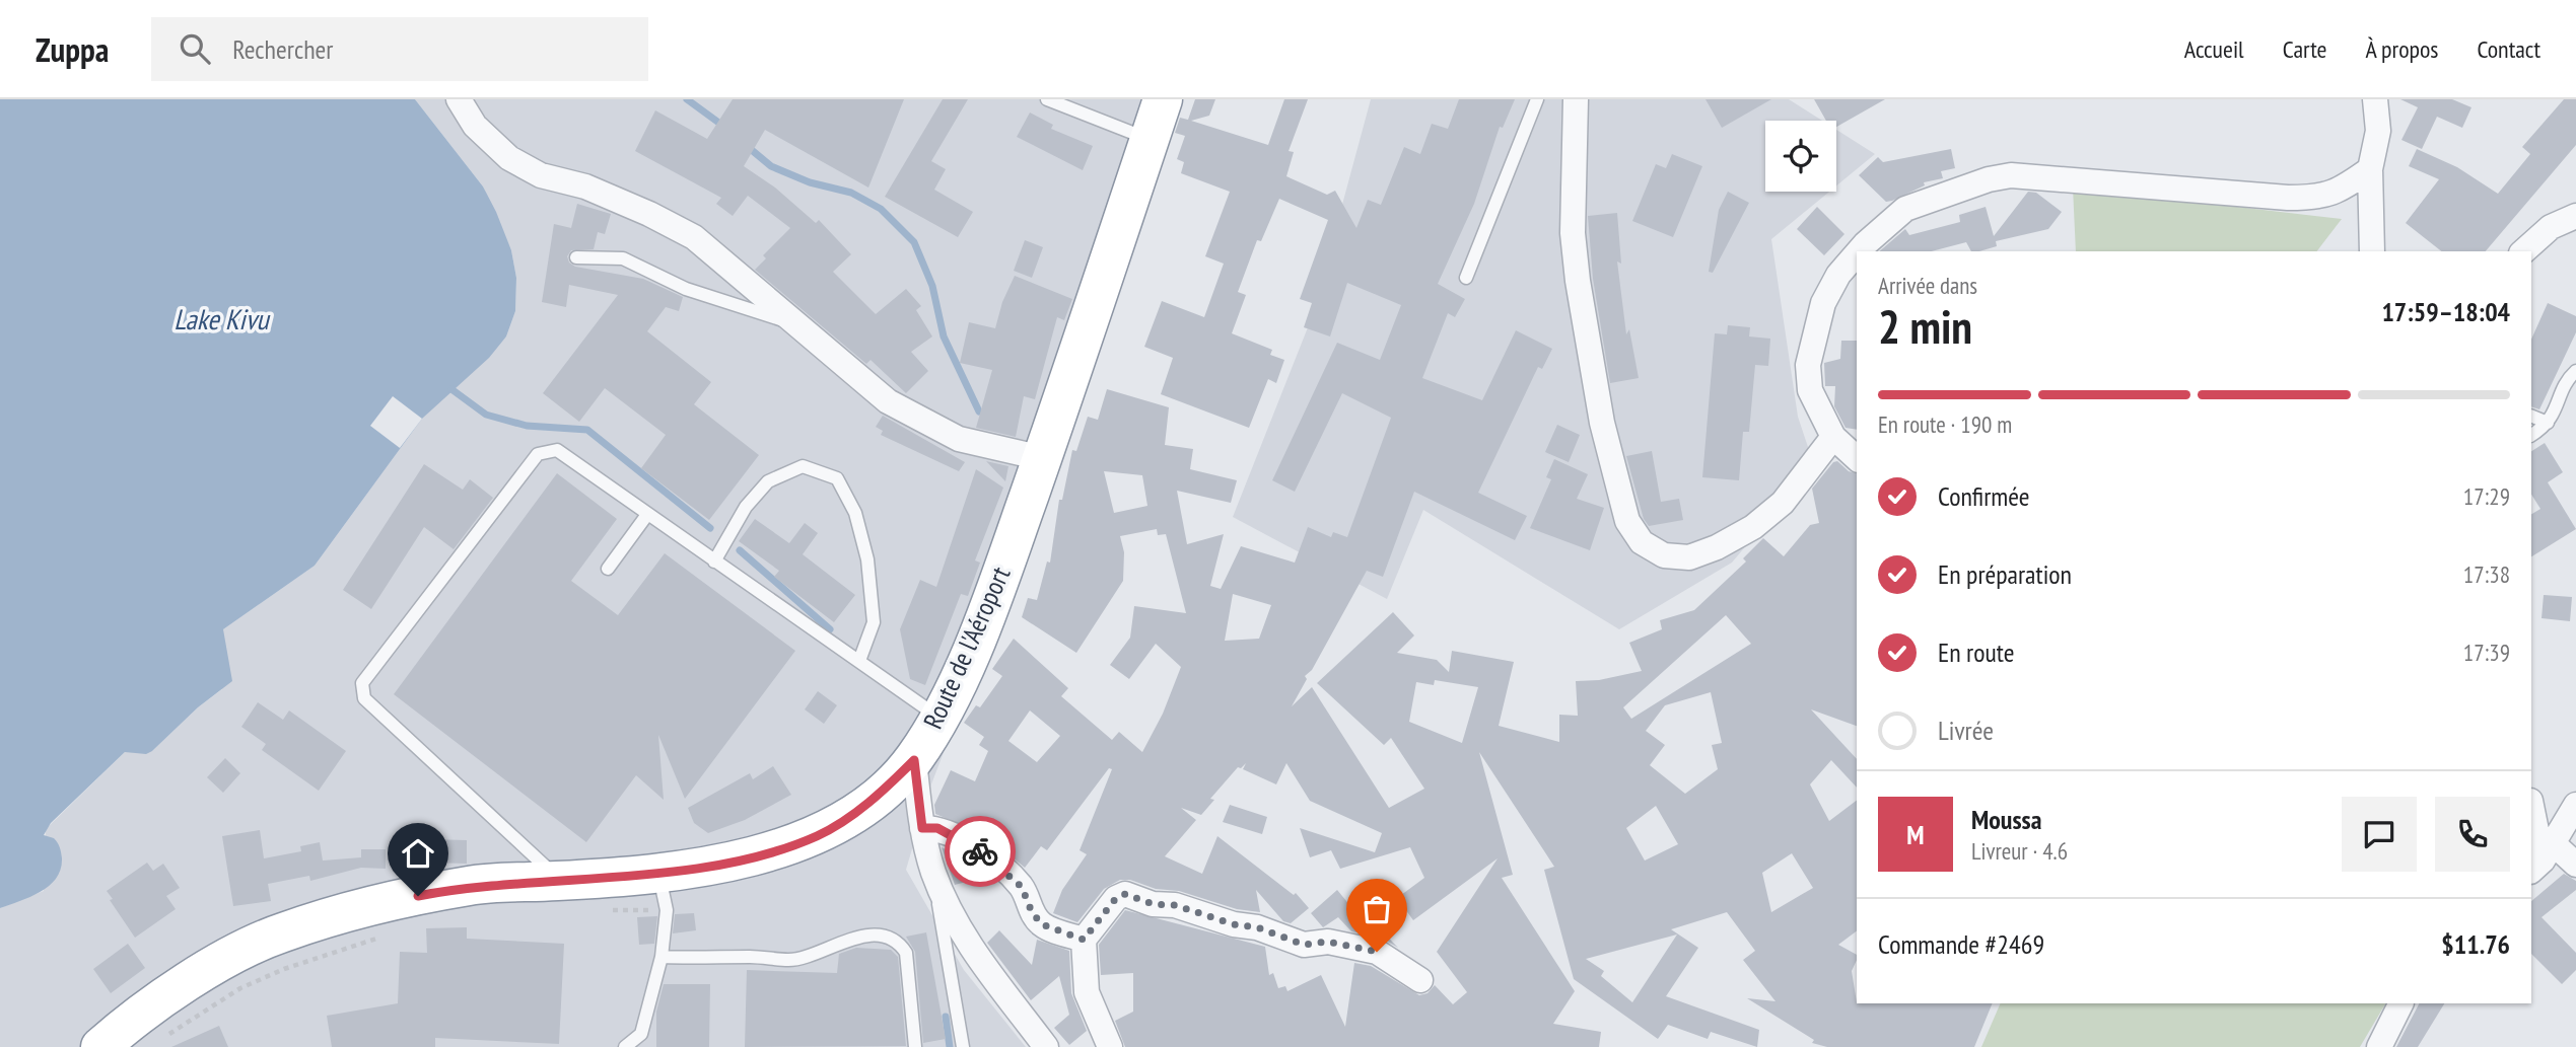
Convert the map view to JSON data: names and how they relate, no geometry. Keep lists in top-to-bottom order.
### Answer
{
  "streets": {
    "highway": ["Route de l'Aéroport"]
  },
  "water": ["Lake Kivu"],
  "page": {
    "header": "Zuppa",
    "search": "Rechercher",
    "nav": [
      "Accueil",
      "Carte",
      "À propos",
      "Contact"
    ],
    "heading": ["2 min", "Arrivée dans", "17:59–18:04"],
    "panel": [
      "Moussa",
      "Livreur · 4.6",
      "Commande #2469",
      "$11.76"
    ],
    "bar": "En route · 190 m",
    "list": [
      ["Confirmée", "17:29"],
      ["En préparation", "17:38"],
      ["En route", "17:39"],
      "Livrée"
    ],
    "round": "M"
  }
}
